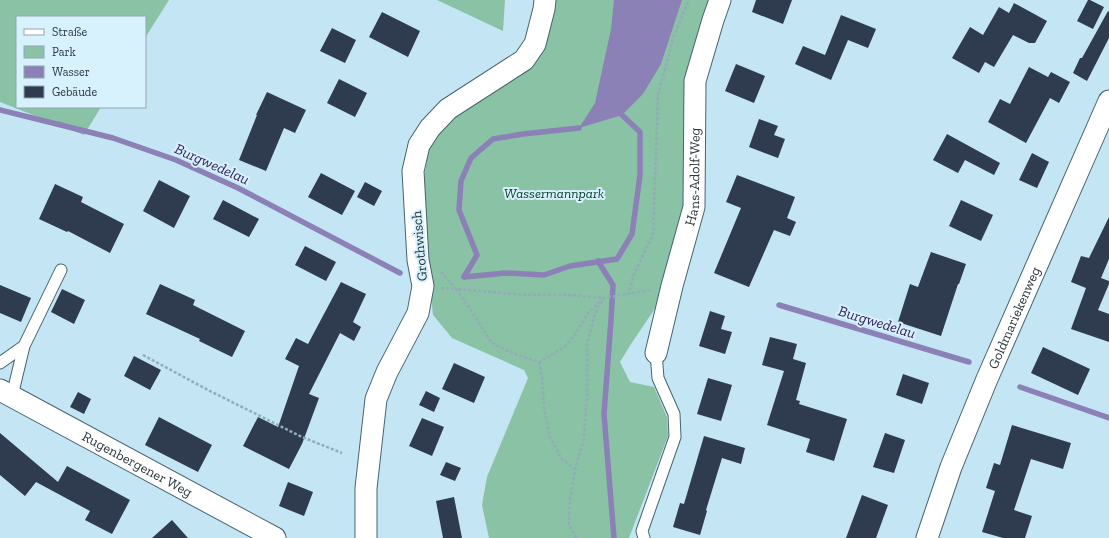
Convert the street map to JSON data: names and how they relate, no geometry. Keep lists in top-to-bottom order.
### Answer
{
  "streets": {
    "street": [
      "Hans-Adolf-Weg",
      "Grothwisch",
      "Goldmariekenweg",
      "Rugenbergener Weg"
    ]
  },
  "water": ["Burgwedelau"],
  "parks": ["Wassermannpark"],
  "legend": [
    "Straße",
    "Park",
    "Wasser",
    "Gebäude"
  ]
}
